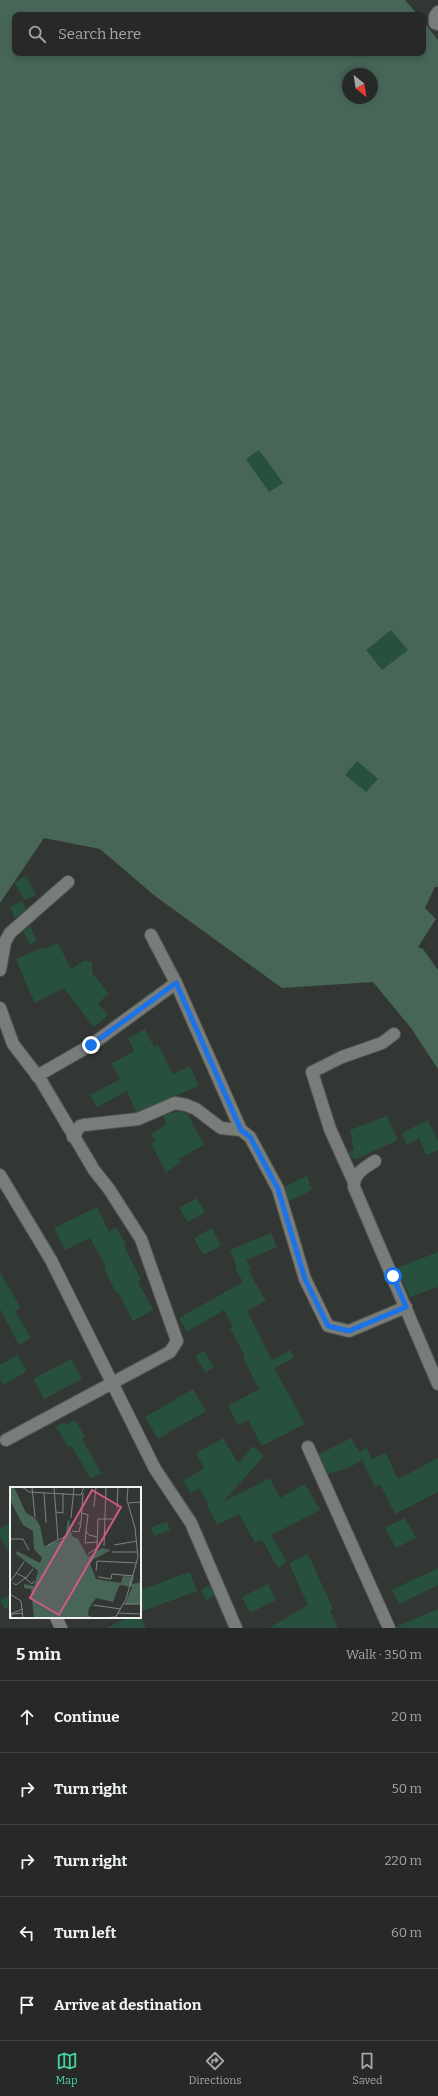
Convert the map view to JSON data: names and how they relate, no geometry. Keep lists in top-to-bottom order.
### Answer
{
  "north": "bottom right",
  "page": {
    "search": "Search here",
    "heading": ["5 min", "Walk · 350 m"],
    "list": [
      ["Continue", "20 m"],
      ["Turn right", "50 m"],
      ["Turn right", "220 m"],
      ["Turn left", "60 m"],
      "Arrive at destination"
    ],
    "nav": ["Map", "Directions", "Saved"]
  }
}
